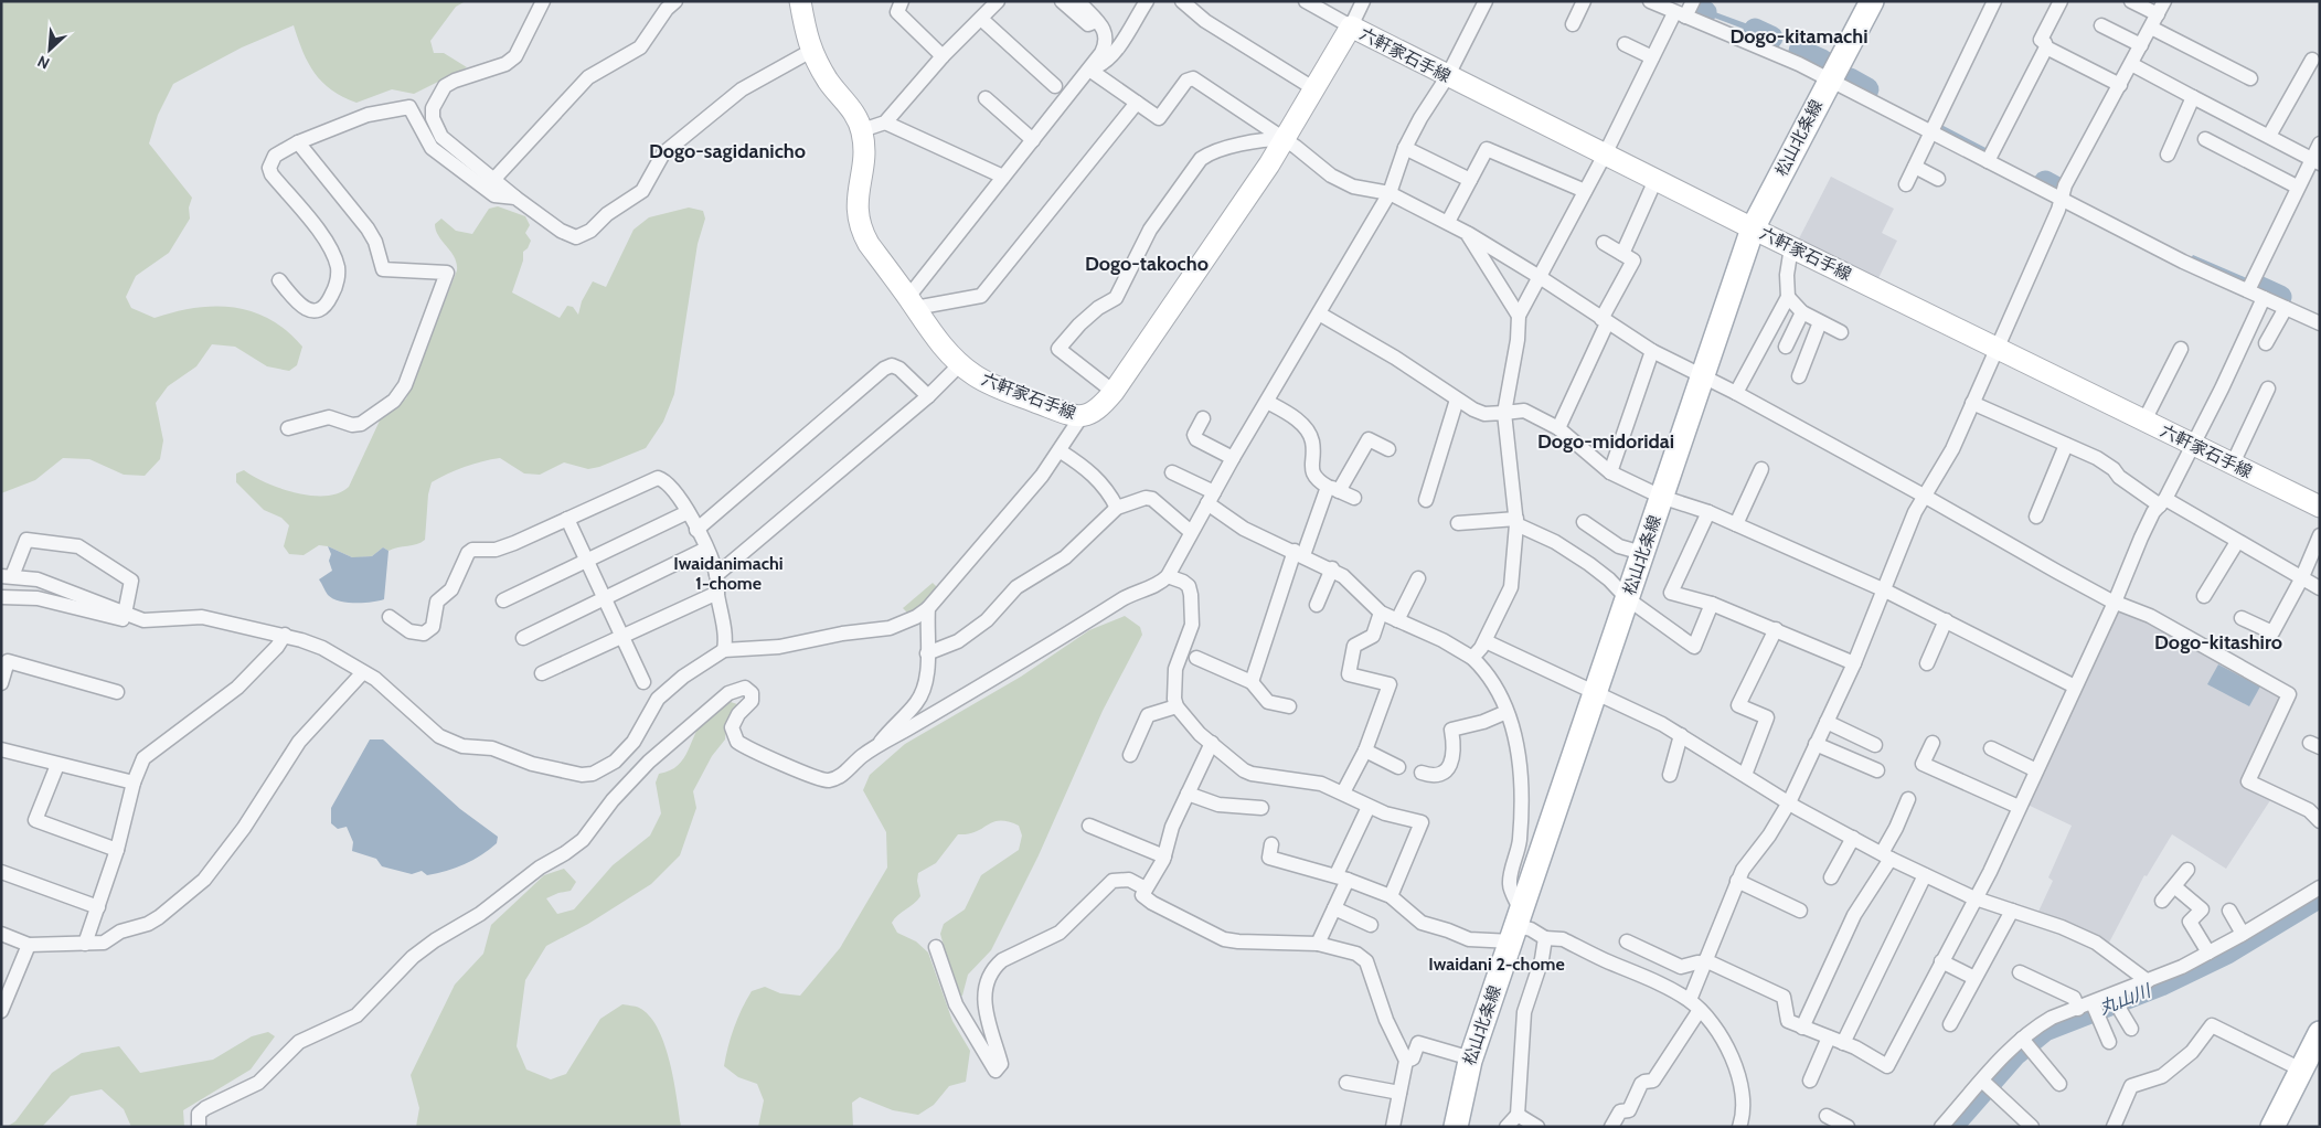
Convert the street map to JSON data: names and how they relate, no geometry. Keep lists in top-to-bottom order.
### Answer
{
  "streets": {
    "main road": ["六軒家石手線", "松山北条線"]
  },
  "crossings": [
    ["六軒家石手線", "松山北条線"]
  ],
  "districts": [
    "Dogo-kitamachi",
    "Dogo-sagidanicho",
    "Dogo-takocho",
    "Dogo-midoridai",
    "Iwaidanimachi 1-chome",
    "Dogo-kitashiro",
    "Iwaidani 2-chome"
  ],
  "water": ["丸山川"],
  "north": "bottom left"
}
